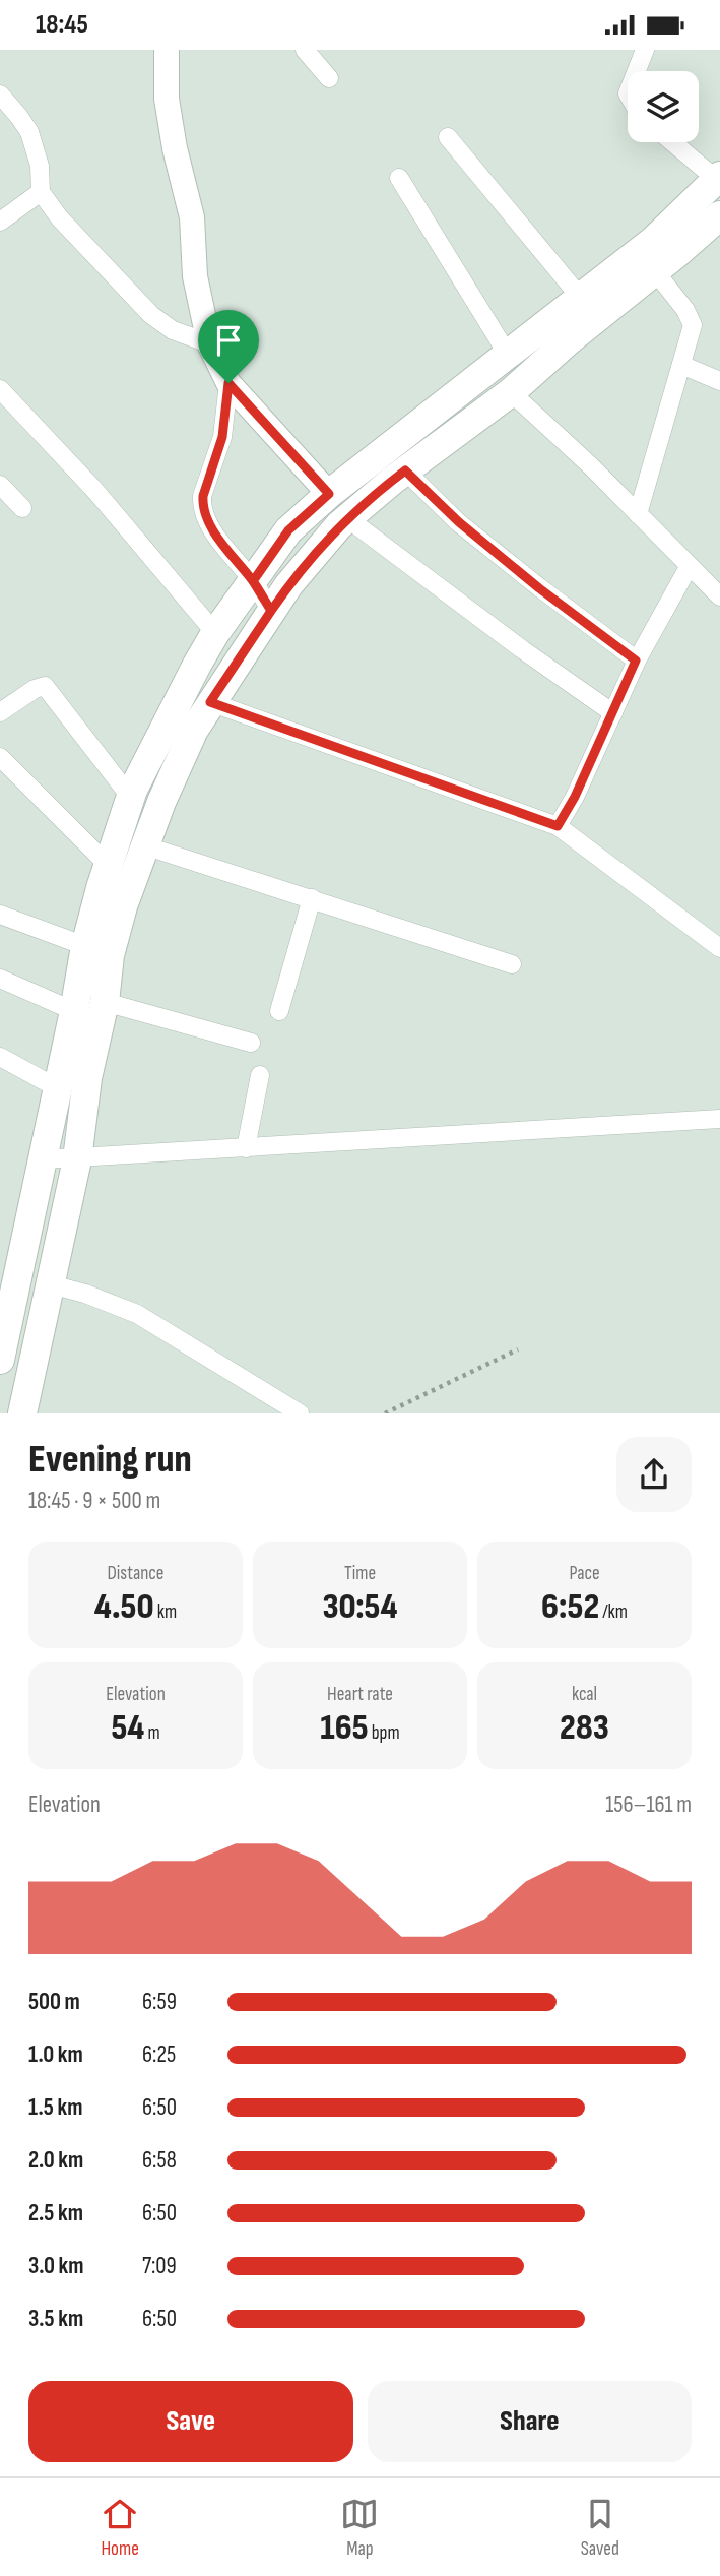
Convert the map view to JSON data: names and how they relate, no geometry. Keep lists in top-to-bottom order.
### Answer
{
  "page": {
    "status": "18:45",
    "heading": ["Evening run", "18:45 · 9 × 500 m"],
    "stats": [
      ["Distance", "4.50 km"],
      ["Time", "30:54"],
      ["Pace", "6:52 /km"],
      ["Elevation", "54 m"],
      ["Heart rate", "165 bpm"],
      ["kcal", "283"]
    ],
    "chart": ["Elevation", "156–161 m"],
    "list": [
      {
        "name": "500 m",
        "note": "6:59"
      },
      {
        "name": "1.0 km",
        "note": "6:25"
      },
      {
        "name": "1.5 km",
        "note": "6:50"
      },
      {
        "name": "2.0 km",
        "note": "6:58"
      },
      {
        "name": "2.5 km",
        "note": "6:50"
      },
      {
        "name": "3.0 km",
        "note": "7:09"
      },
      {
        "name": "3.5 km",
        "note": "6:50"
      }
    ],
    "buttons": ["Save", "Share"],
    "tabs": ["Home", "Map", "Saved"]
  }
}
